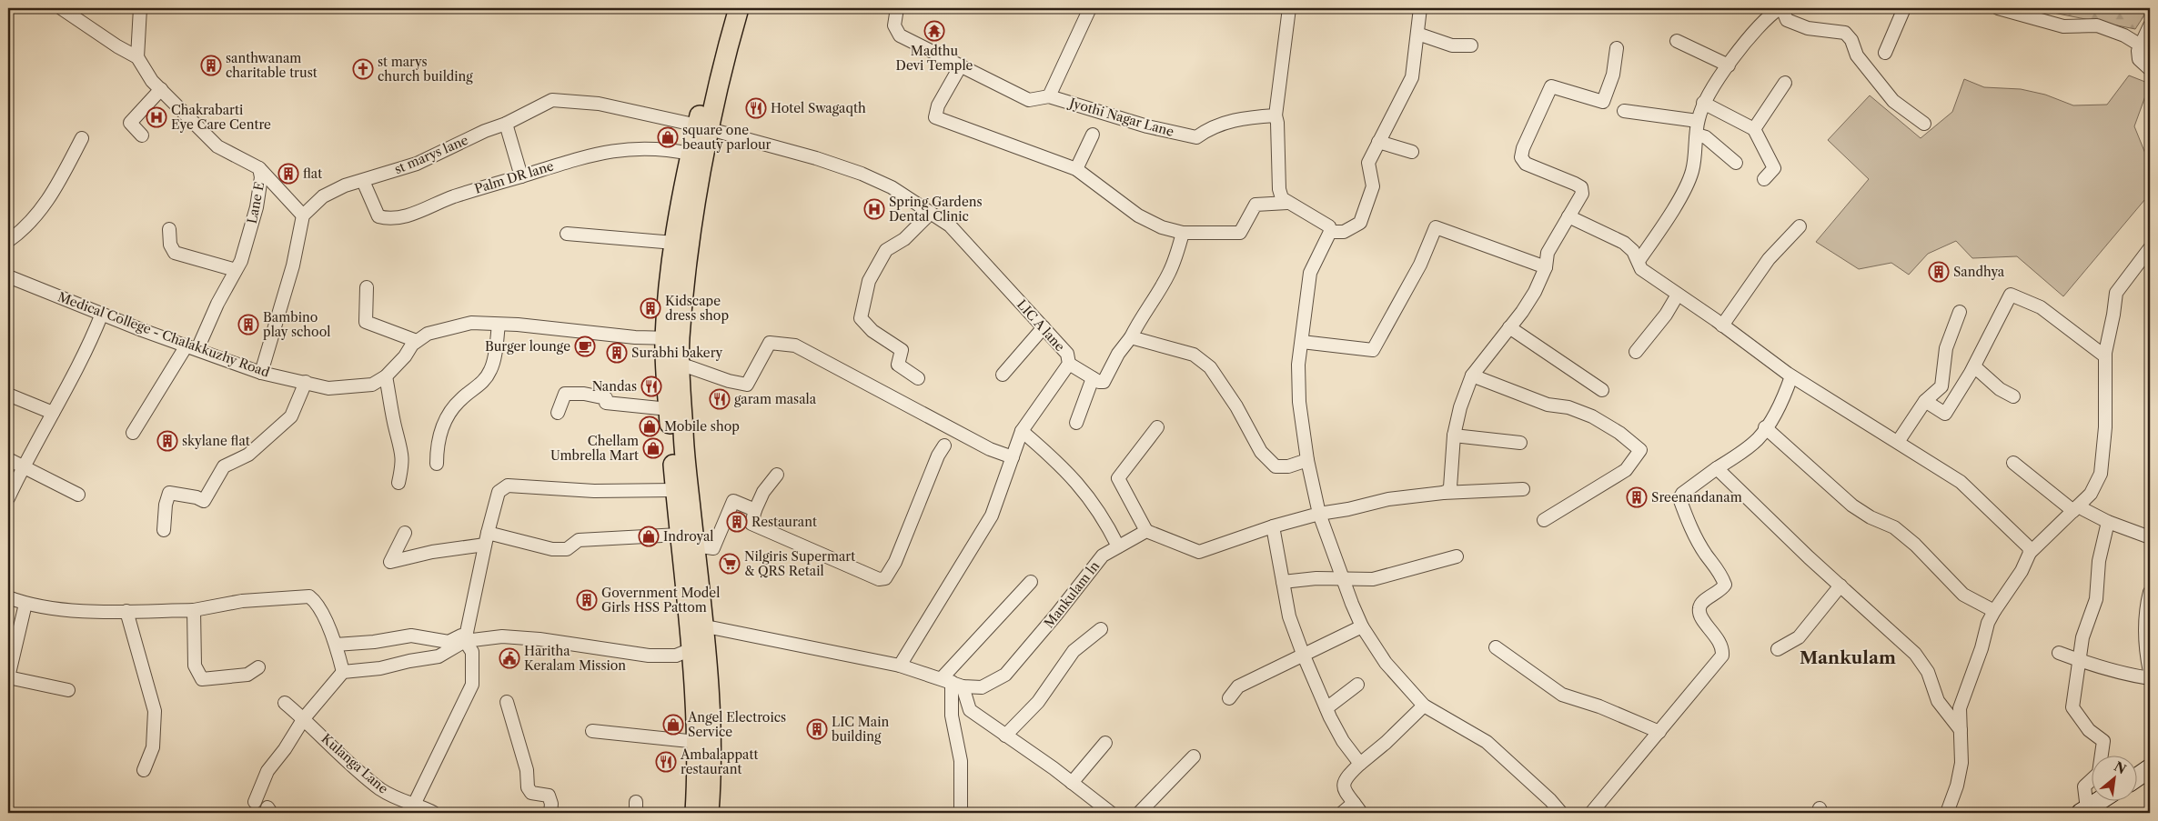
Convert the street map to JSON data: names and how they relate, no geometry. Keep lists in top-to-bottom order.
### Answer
{
  "streets": {
    "street": [
      "Jyothi Nagar Lane",
      "st marys lane",
      "Palm DR lane",
      "Lane E",
      "LIC A lane",
      "Medical College - Chalakkuzhy Road",
      "Mankulam ln",
      "Kulanga Lane"
    ]
  },
  "crossings": [
    ["st marys lane", "Palm DR lane"],
    ["st marys lane", "LIC A lane"],
    ["Lane E", "Medical College - Chalakkuzhy Road"],
    ["LIC A lane", "Mankulam ln"]
  ],
  "districts": ["Mankulam"],
  "places": {
    "temple": ["Madthu Devi Temple"],
    "building": [
      "santhwanam charitable trust",
      "flat",
      "Sandhya",
      "Kidscape dress shop",
      "Bambino play school",
      "Surabhi bakery",
      "skylane flat",
      "Sreenandanam",
      "Restaurant",
      "Government Model Girls HSS Pattom",
      "LIC Main building"
    ],
    "church": ["st marys church building"],
    "restaurant": [
      "Hotel Swagaqth",
      "Nandas",
      "garam masala",
      "Ambalappatt restaurant"
    ],
    "hospital": ["Chakrabarti Eye Care Centre", "Spring Gardens Dental Clinic"],
    "shop": [
      "square one beauty parlour",
      "Mobile shop",
      "Chellam Umbrella Mart",
      "Indroyal",
      "Angel Electroics Service"
    ],
    "cafe": ["Burger lounge"],
    "supermarket": ["Nilgiris Supermart & QRS Retail"],
    "public building": ["Haritha Keralam Mission"]
  },
  "north": "top right"
}
